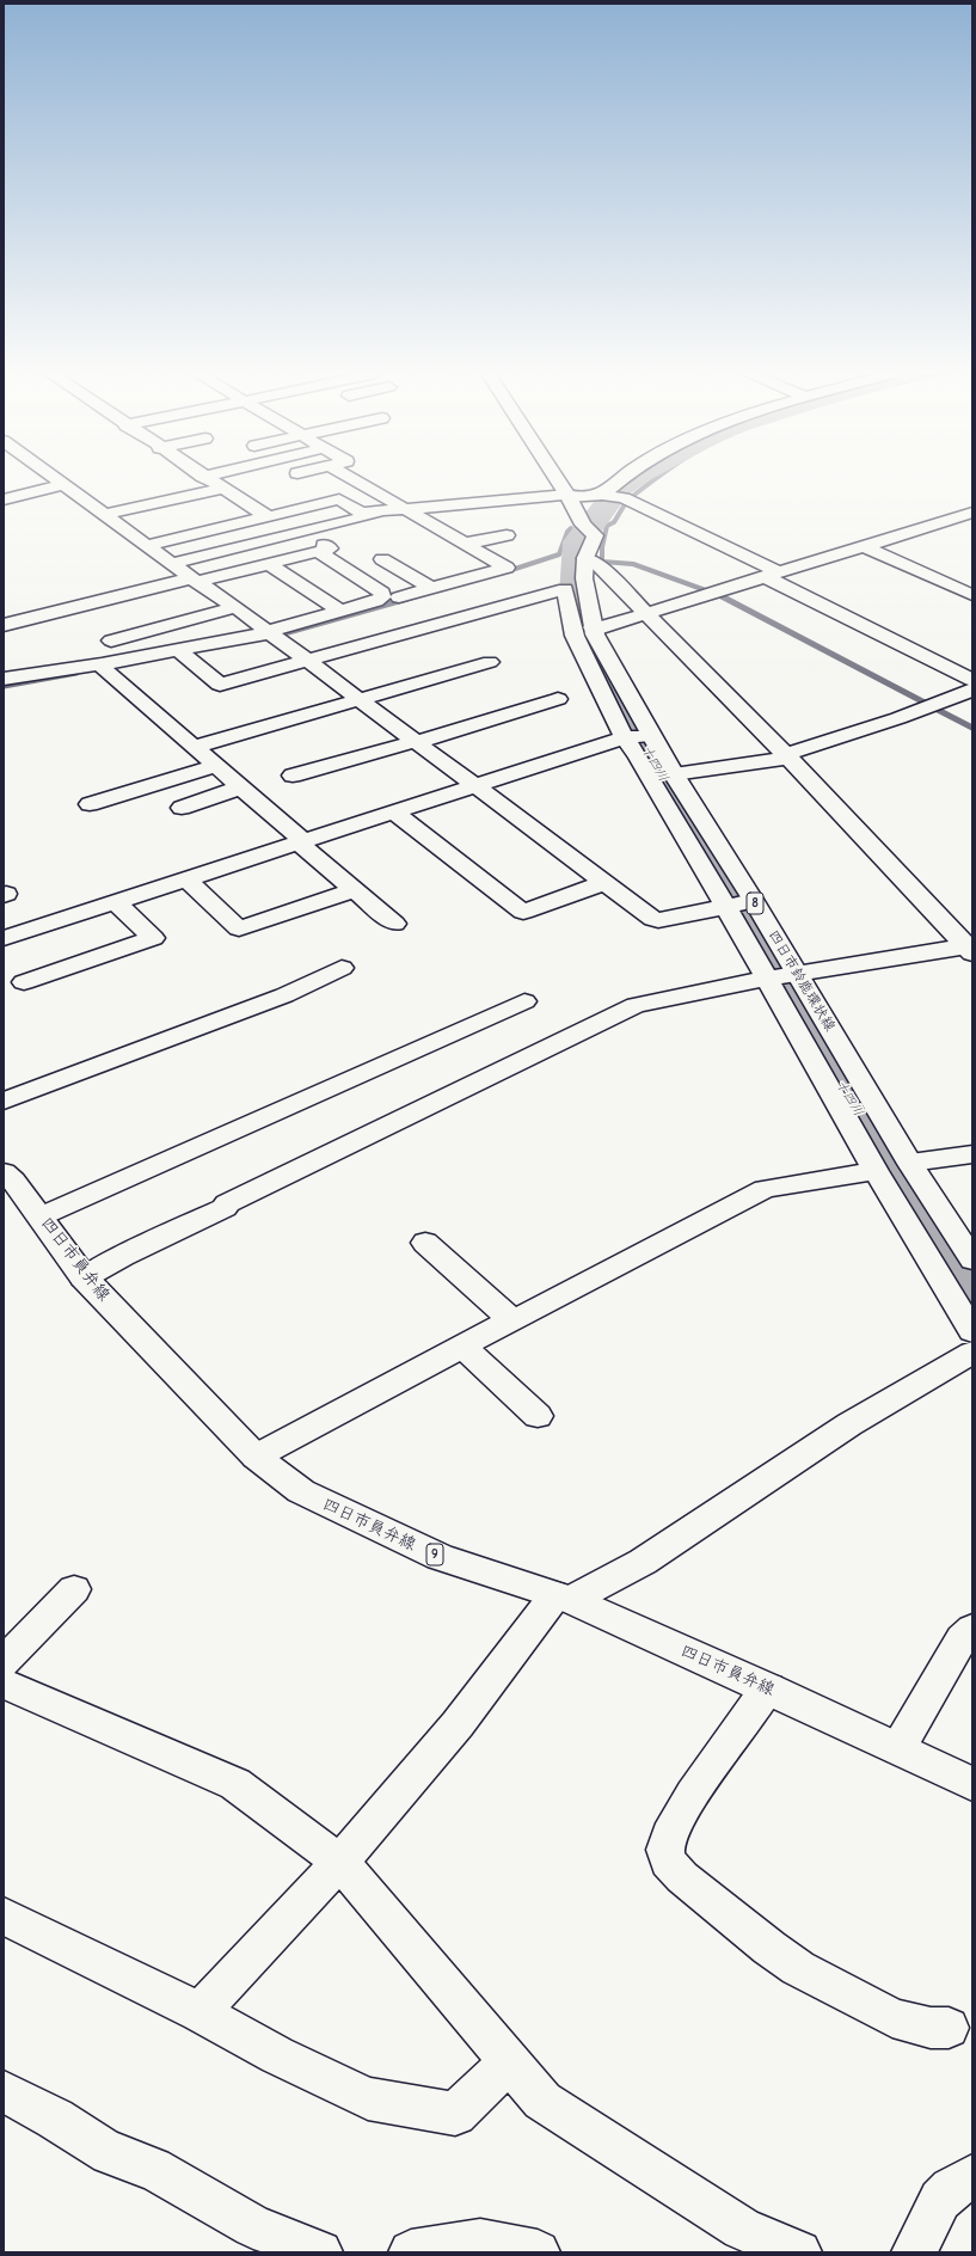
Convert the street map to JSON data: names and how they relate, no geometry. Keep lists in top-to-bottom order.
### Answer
{
  "streets": {
    "street": [
      "8",
      "四日市鈴鹿環状線",
      "四日市員弁線",
      "9"
    ]
  },
  "water": ["十四川"]
}
